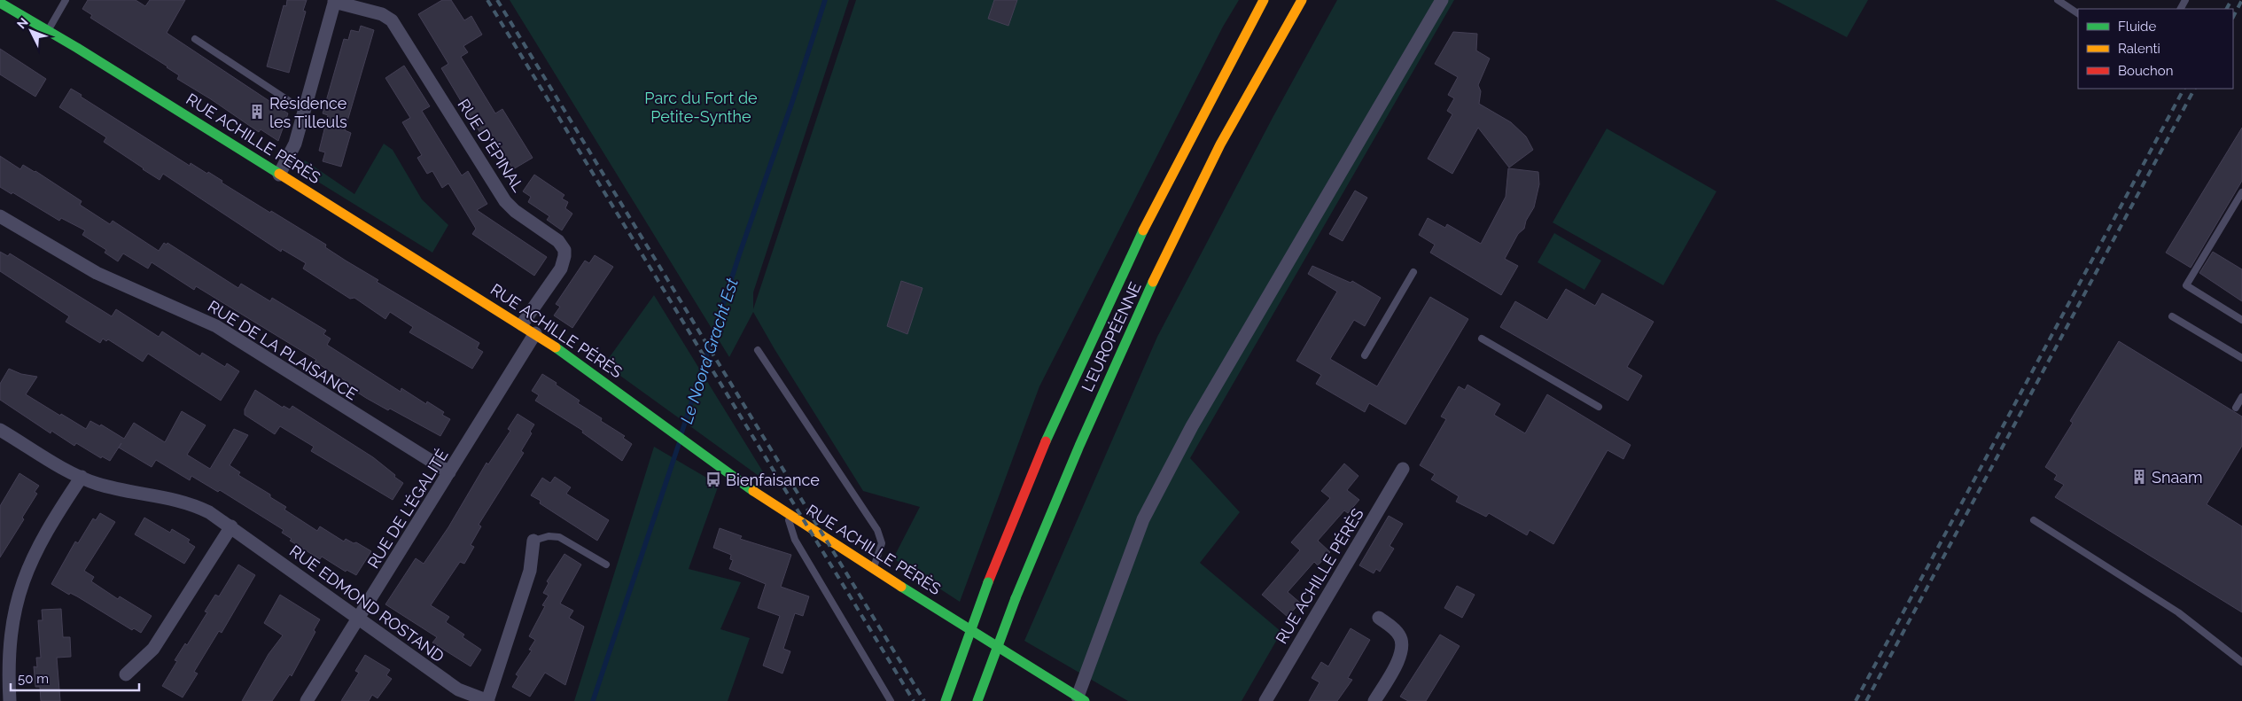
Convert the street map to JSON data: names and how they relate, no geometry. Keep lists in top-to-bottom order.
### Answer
{
  "streets": {
    "main road": ["RUE ACHILLE PÉRÈS", "L'EUROPÉENNE"],
    "street": [
      "RUE D'ÉPINAL",
      "RUE DE LA PLAISANCE",
      "RUE DE L'ÉGALITÉ",
      "RUE EDMOND ROSTAND"
    ]
  },
  "crossings": [
    ["RUE ACHILLE PÉRÈS", "RUE D'ÉPINAL"],
    ["RUE ACHILLE PÉRÈS", "RUE DE L'ÉGALITÉ"],
    ["RUE DE LA PLAISANCE", "RUE DE L'ÉGALITÉ"],
    ["RUE DE L'ÉGALITÉ", "RUE EDMOND ROSTAND"]
  ],
  "water": ["Le Noord Gracht Est"],
  "parks": ["Parc du Fort de Petite-Synthe"],
  "places": {
    "building": ["Résidence les Tilleuls", "Snaam"],
    "bus stop": ["Bienfaisance"]
  },
  "legend": ["Fluide", "Ralenti", "Bouchon"],
  "scale_bar": "50 m",
  "north": "top left"
}
